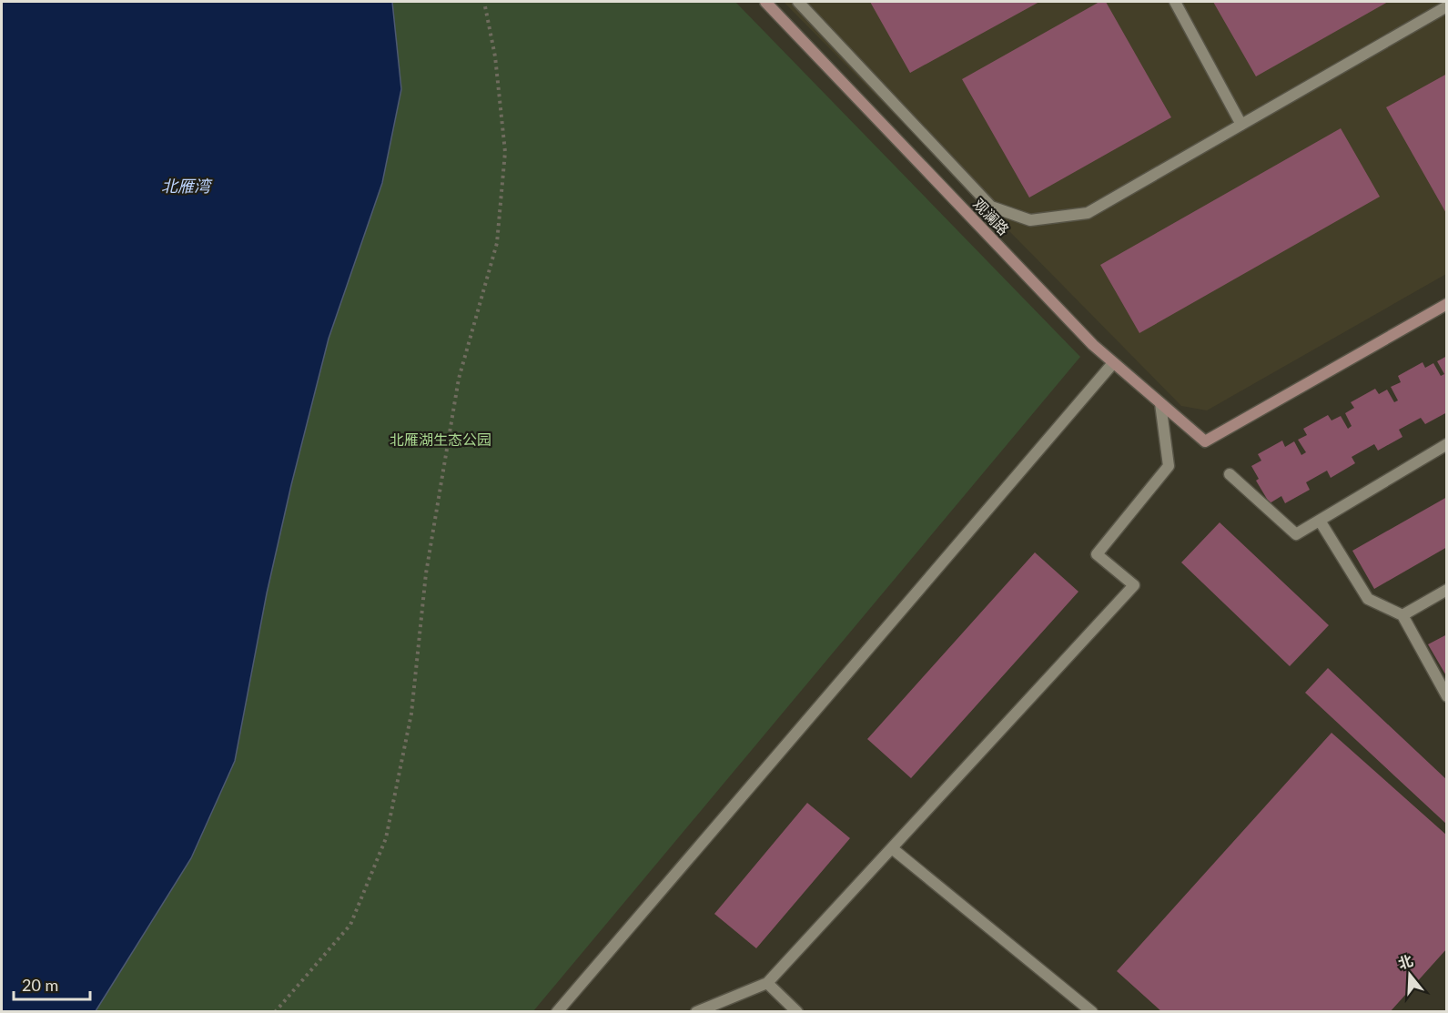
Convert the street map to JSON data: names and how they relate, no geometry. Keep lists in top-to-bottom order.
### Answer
{
  "streets": {
    "street": ["观澜路"]
  },
  "water": ["北雁湾"],
  "parks": ["北雁湖生态公园"],
  "scale_bar": "20 m",
  "north": "top"
}
